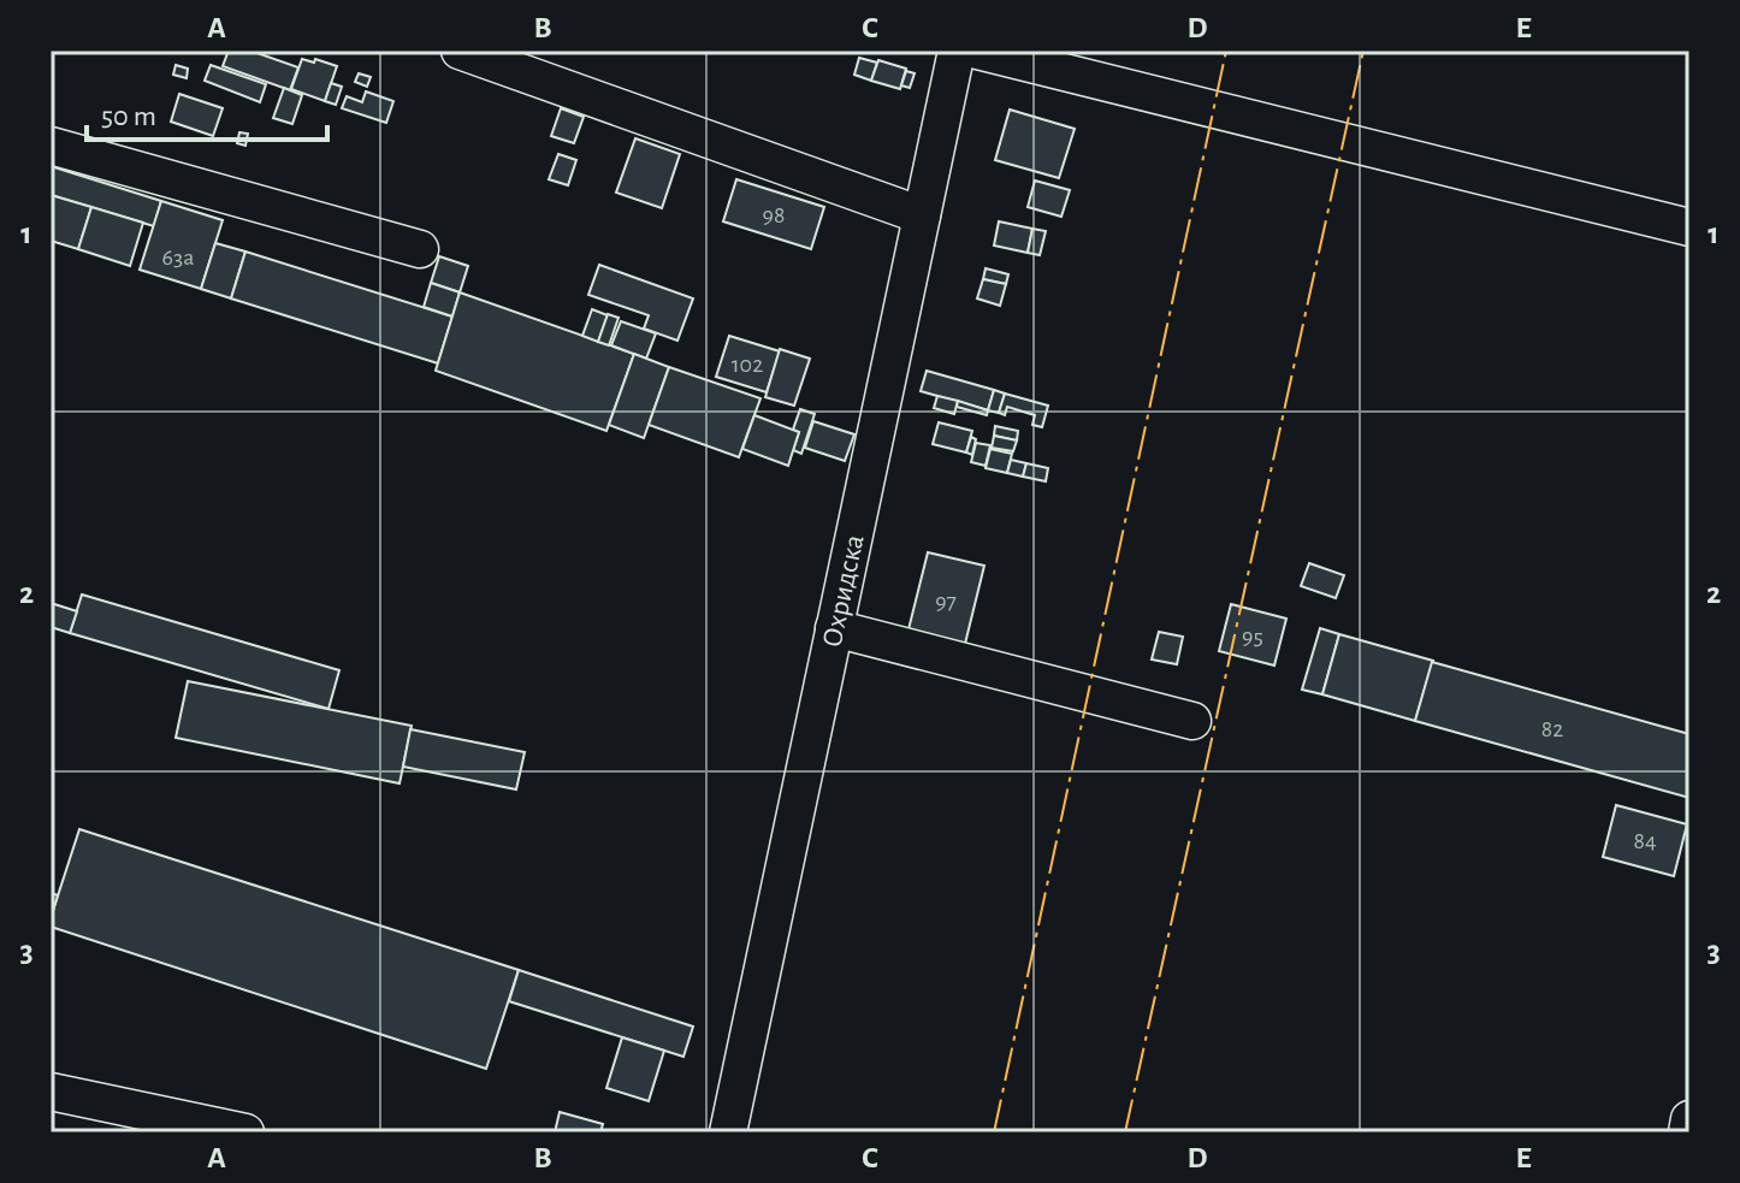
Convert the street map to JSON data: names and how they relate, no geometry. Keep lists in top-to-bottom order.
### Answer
{
  "streets": {
    "street": ["Охридска"]
  },
  "house_numbers": [
    "98",
    "63a",
    "102",
    "97",
    "95",
    "82",
    "84"
  ],
  "scale_bar": "50 m",
  "grid": {
    "columns": [
      "A",
      "B",
      "C",
      "D",
      "E"
    ],
    "rows": ["1", "2", "3"]
  }
}
